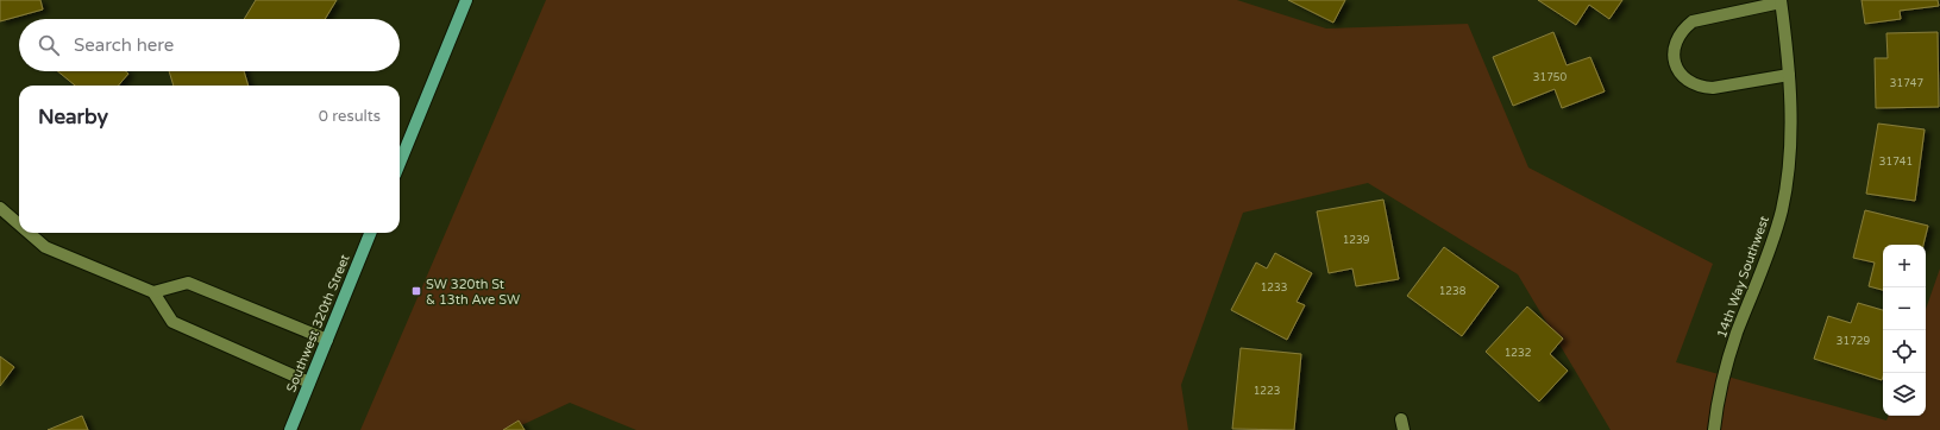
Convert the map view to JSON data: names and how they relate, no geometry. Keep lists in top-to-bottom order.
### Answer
{
  "streets": {
    "main road": ["Southwest 320th Street"],
    "street": ["14th Way Southwest"]
  },
  "places": {
    "transit": ["SW 320th St & 13th Ave SW"]
  },
  "house_numbers": [
    "31750",
    "31747",
    "31741",
    "1239",
    "1233",
    "1238",
    "31729",
    "1232",
    "1223"
  ],
  "page": {
    "search": "Search here",
    "heading": ["Nearby", "0 results"],
    "map_buttons": ["+", "−"]
  }
}
